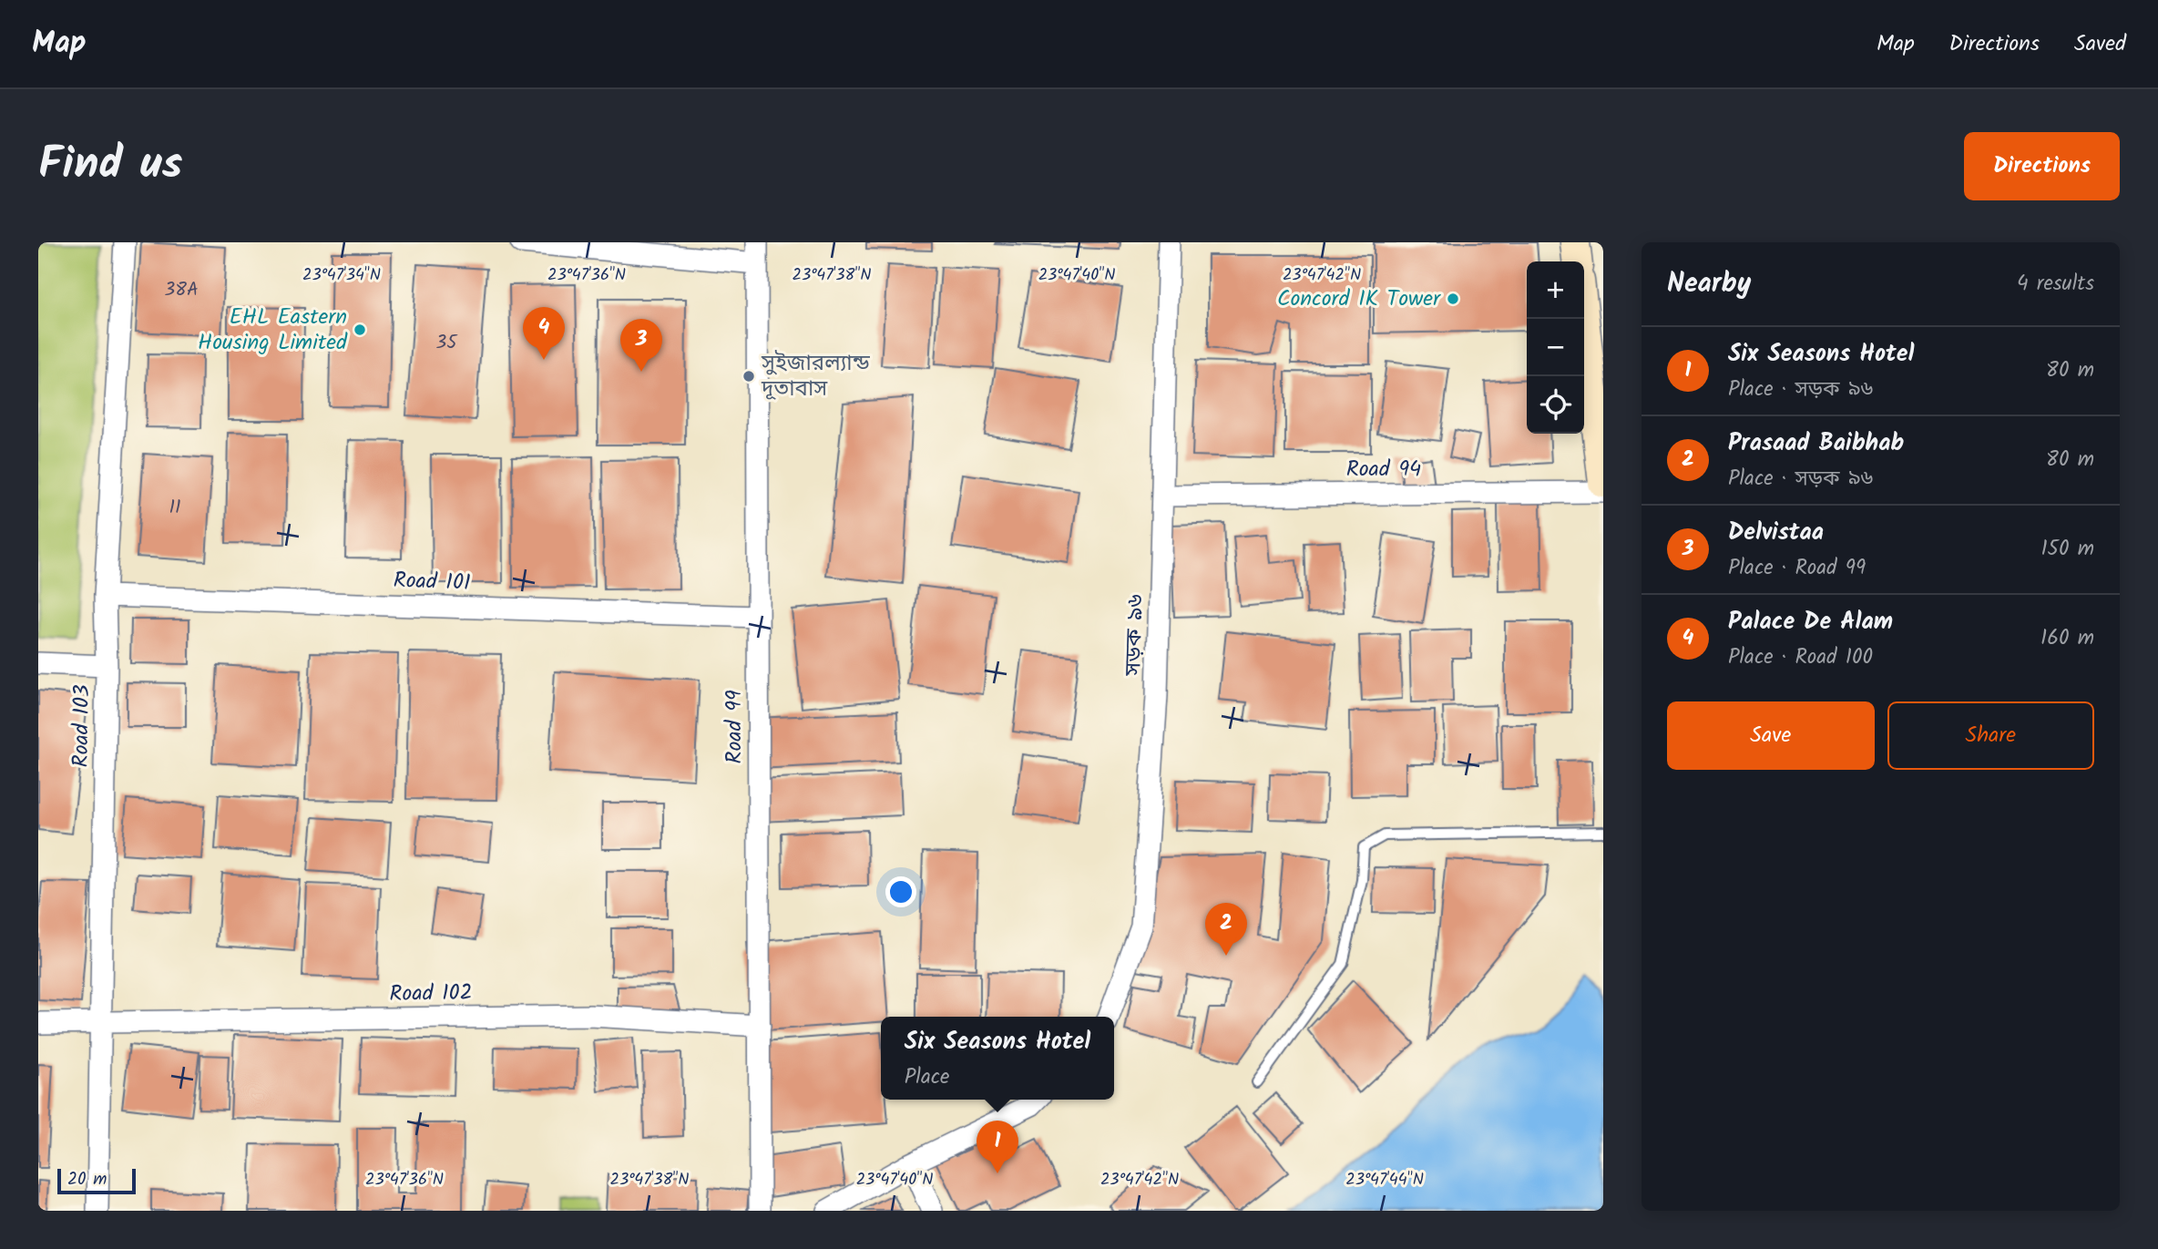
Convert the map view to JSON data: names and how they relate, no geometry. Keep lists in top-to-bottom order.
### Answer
{
  "streets": {
    "street": [
      "Road 94",
      "Road 101",
      "সড়ক ৯৬",
      "Road 103",
      "Road 99",
      "Road 102"
    ]
  },
  "crossings": [
    ["Road 94", "সড়ক ৯৬"],
    ["Road 101", "Road 103"],
    ["Road 101", "Road 99"],
    ["Road 103", "Road 102"],
    ["Road 99", "Road 102"]
  ],
  "places": ["Concord IK Tower", "EHL Eastern Housing Limited", "সুইজারল্যান্ড দূতাবাস"],
  "house_numbers": ["38A", "35", "11"],
  "scale_bar": "20 m",
  "page": {
    "header": "Map",
    "nav": ["Map", "Directions", "Saved"],
    "title": "Find us",
    "buttons": [
      "Directions",
      ["Save", "Share"]
    ],
    "heading": ["Nearby", "4 results"],
    "map_buttons": ["+", "−"],
    "pins": [
      "4",
      "3",
      "2",
      "1"
    ],
    "list": [
      {
        "mark": "1",
        "name": "Six Seasons Hotel",
        "note": "Place · সড়ক ৯৬",
        "value": "80 m"
      },
      {
        "mark": "2",
        "name": "Prasaad Baibhab",
        "note": "Place · সড়ক ৯৬",
        "value": "80 m"
      },
      {
        "mark": "3",
        "name": "Delvistaa",
        "note": "Place · Road 99",
        "value": "150 m"
      },
      {
        "mark": "4",
        "name": "Palace De Alam",
        "note": "Place · Road 100",
        "value": "160 m"
      }
    ],
    "popup": ["Six Seasons Hotel", "Place"],
    "scale": "20 m"
  },
  "coordinates": [
    "23°47'34\"N",
    "23°47'36\"N",
    "23°47'38\"N",
    "23°47'40\"N",
    "23°47'42\"N",
    "23°47'44\"N"
  ]
}
